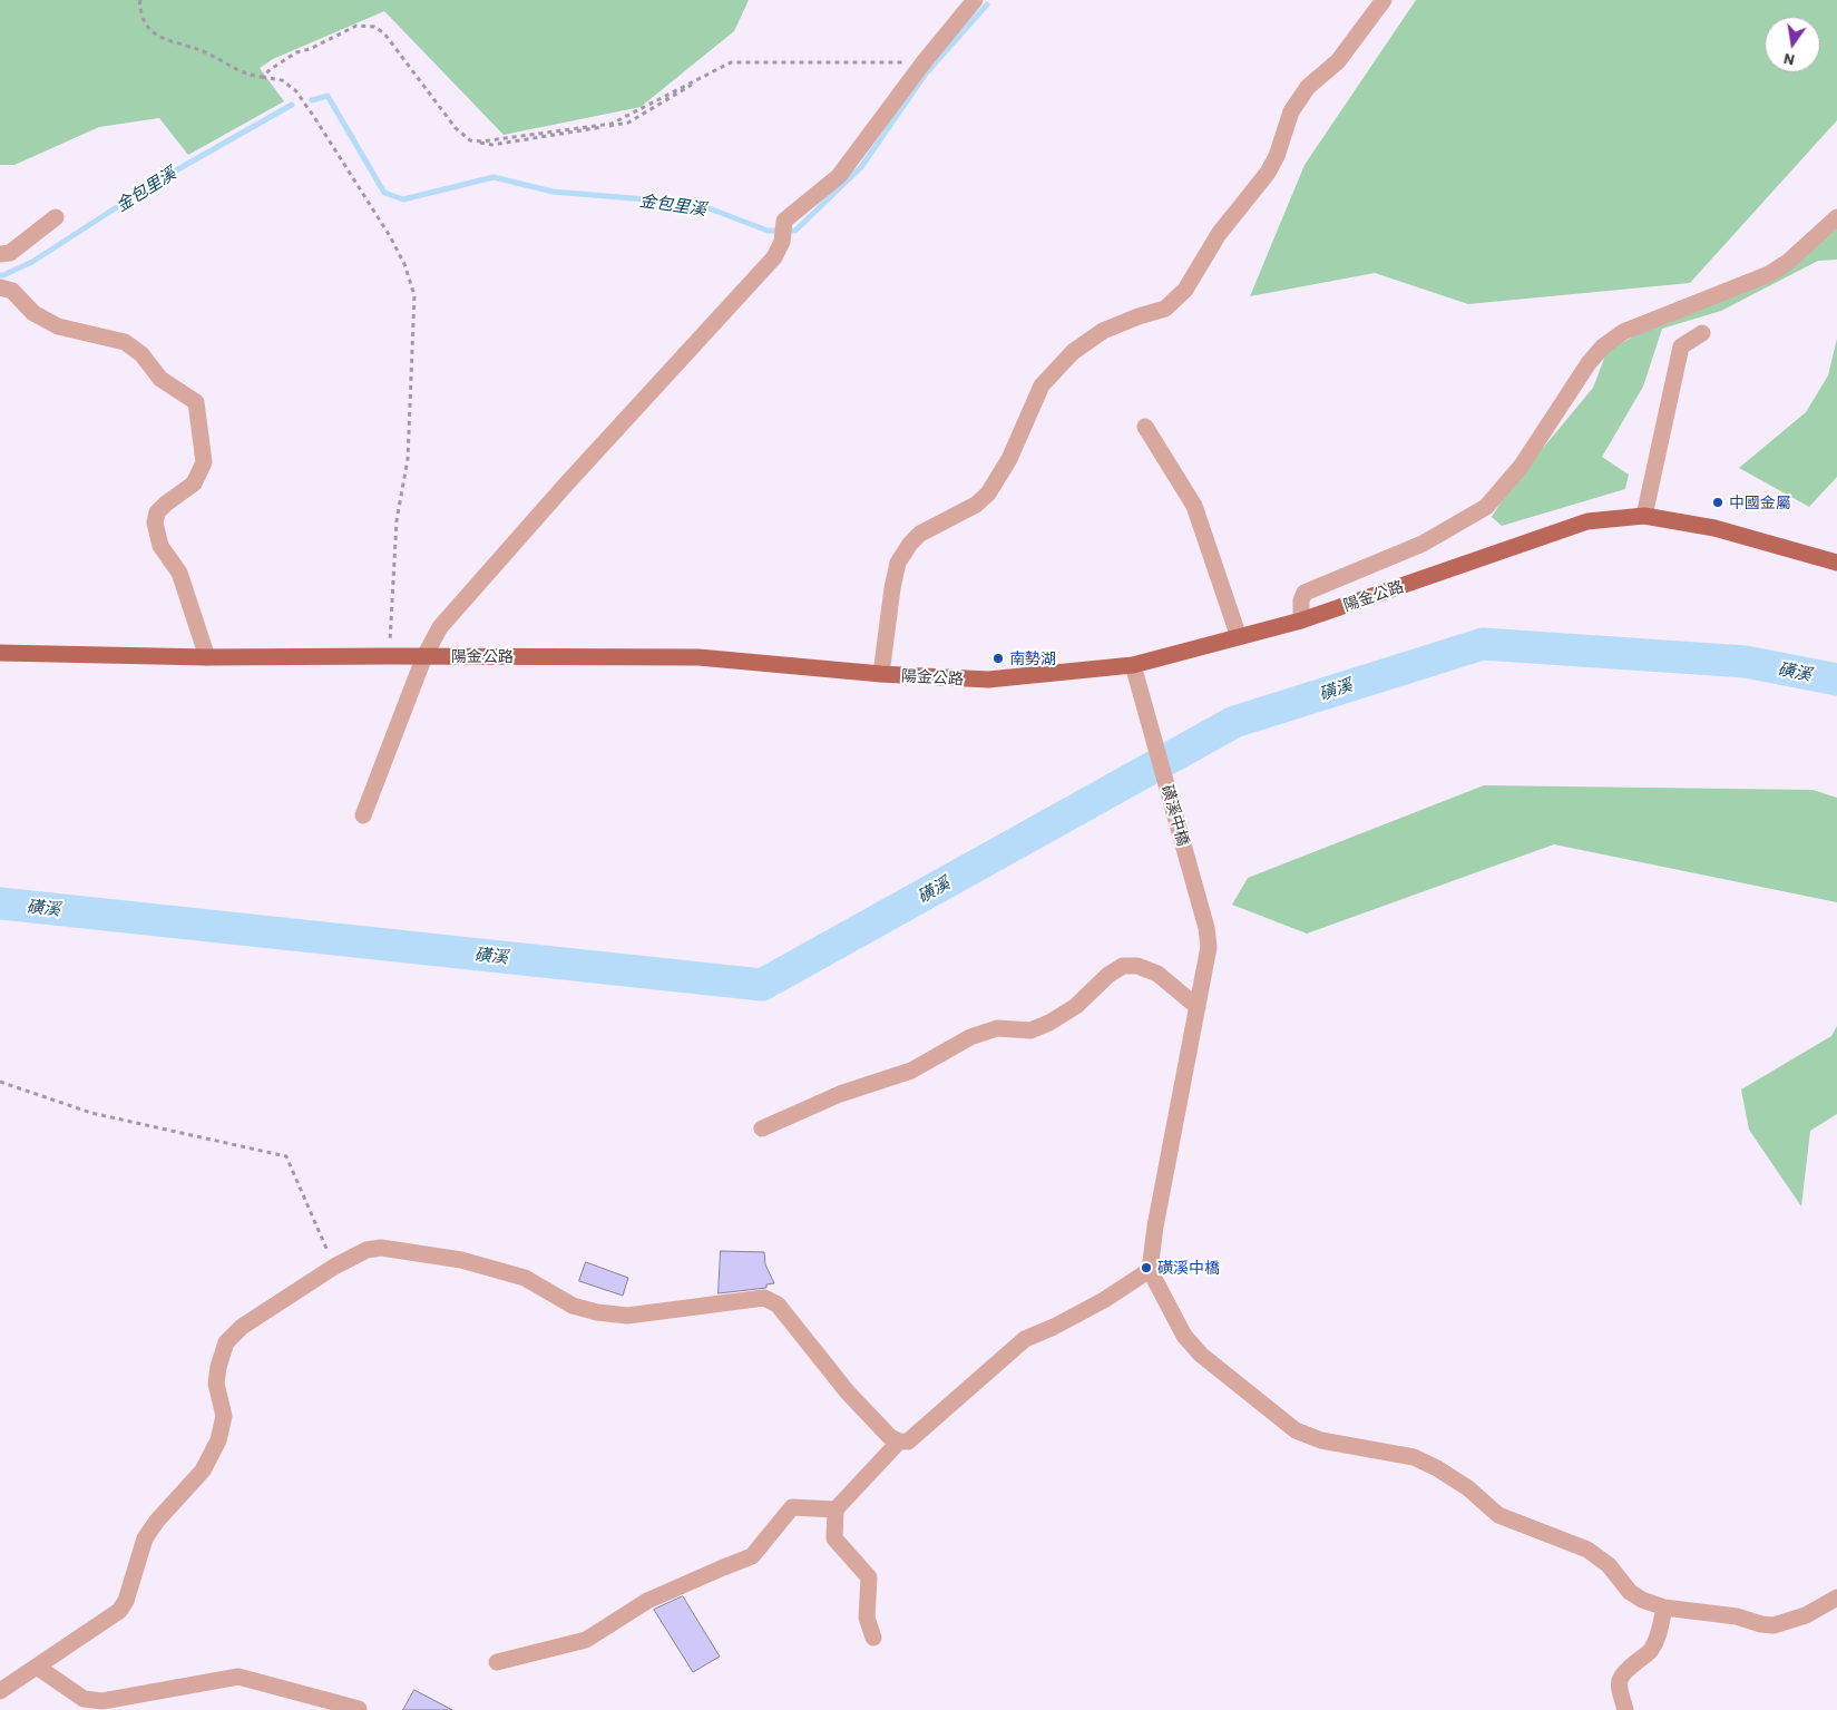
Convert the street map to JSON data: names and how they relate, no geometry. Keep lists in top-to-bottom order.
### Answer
{
  "streets": {
    "main road": ["陽金公路"],
    "street": ["磺溪中橋"]
  },
  "crossings": [
    ["陽金公路", "磺溪中橋"]
  ],
  "water": ["金包里溪", "磺溪"],
  "places": ["中國金屬", "南勢湖", "磺溪中橋"],
  "north": "bottom"
}
